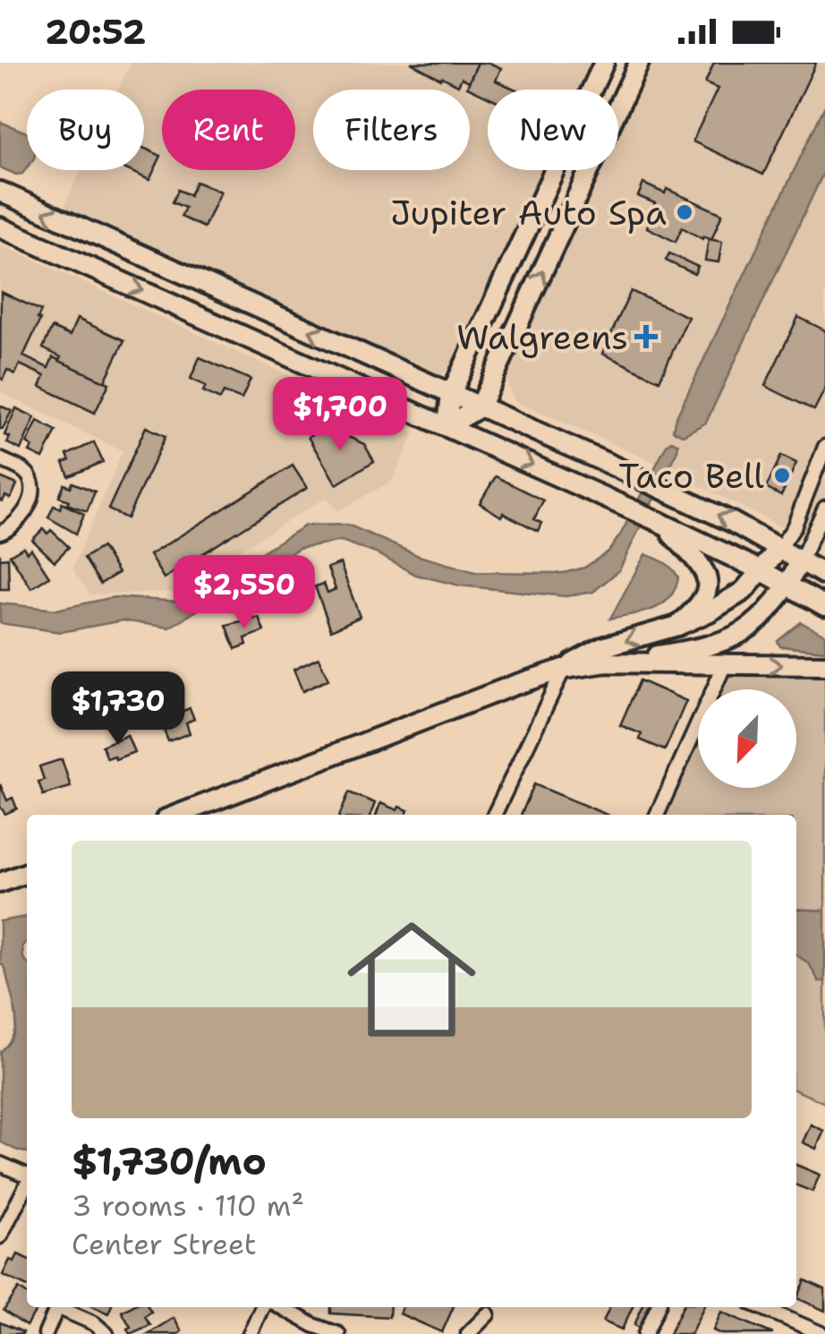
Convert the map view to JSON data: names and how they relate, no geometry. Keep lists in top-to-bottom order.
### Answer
{
  "places": {
    "other": ["Jupiter Auto Spa", "Taco Bell"],
    "health": ["Walgreens"]
  },
  "north": "bottom left",
  "page": {
    "status": "20:52",
    "chip": [
      "Buy",
      "Rent",
      "Filters",
      "New"
    ],
    "price": ["$1,700", "$2,550", "$1,730"],
    "list": [
      {
        "name": "$1,730/mo",
        "note": "3 rooms · 110 m² · Center Street"
      }
    ]
  }
}
